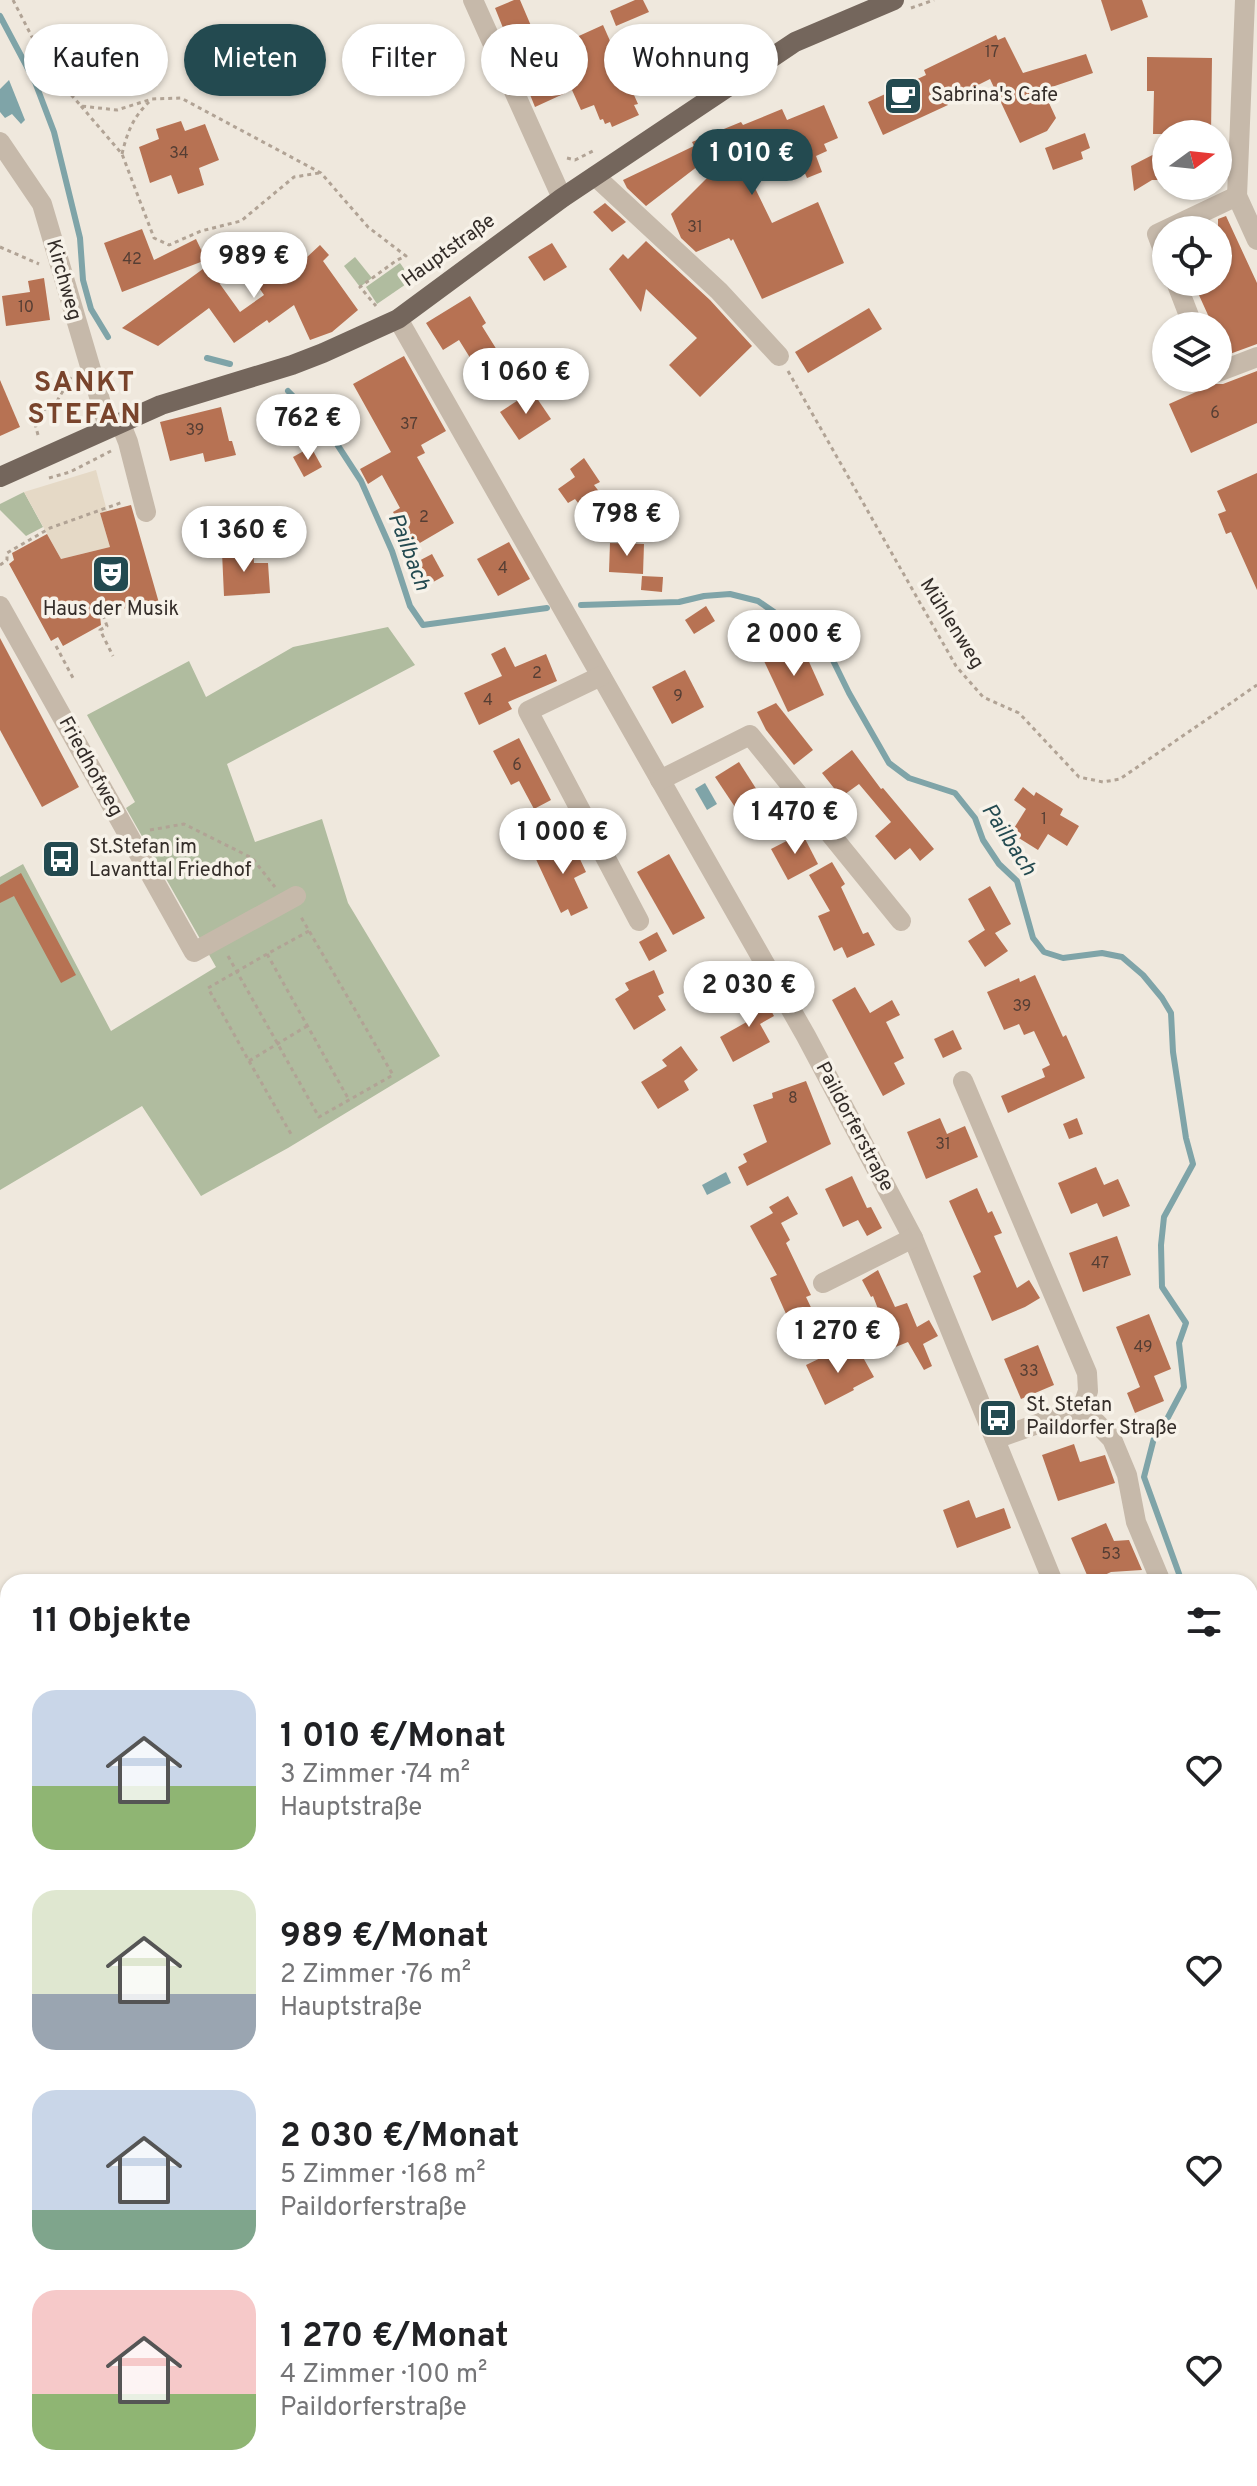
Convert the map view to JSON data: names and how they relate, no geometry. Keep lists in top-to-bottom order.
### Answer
{
  "streets": {
    "main road": ["Hauptstraße"],
    "street": ["Kirchweg", "Friedhofweg", "Paildorferstraße"],
    "path": ["Mühlenweg"]
  },
  "crossings": [
    ["Hauptstraße", "Kirchweg"],
    ["Hauptstraße", "Paildorferstraße"]
  ],
  "districts": ["SANKT STEFAN"],
  "water": ["Pailbach"],
  "places": {
    "cafe": ["Sabrina's Cafe"],
    "theatre": ["Haus der Musik"],
    "bus stop": ["St.Stefan im Lavanttal Friedhof", "St. Stefan Paildorfer Straße"]
  },
  "house_numbers": [
    "17",
    "34",
    "31",
    "42",
    "10",
    "6",
    "37",
    "39",
    "2",
    "4",
    "2",
    "9",
    "4",
    "6",
    "1",
    "39",
    "8",
    "31",
    "47",
    "49",
    "33",
    "53"
  ],
  "north": "right",
  "page": {
    "chip": [
      "Kaufen",
      "Mieten",
      "Filter",
      "Neu",
      "Wohnung"
    ],
    "price": [
      "1 010 €",
      "989 €",
      "1 060 €",
      "762 €",
      "798 €",
      "1 360 €",
      "2 000 €",
      "1 470 €",
      "1 000 €",
      "2 030 €",
      "1 270 €"
    ],
    "heading": "11 Objekte",
    "list": [
      {
        "name": "1 010 €/Monat",
        "note": "3 Zimmer · 74 m² · Hauptstraße"
      },
      {
        "name": "989 €/Monat",
        "note": "2 Zimmer · 76 m² · Hauptstraße"
      },
      {
        "name": "2 030 €/Monat",
        "note": "5 Zimmer · 168 m² · Paildorferstraße"
      },
      {
        "name": "1 270 €/Monat",
        "note": "4 Zimmer · 100 m² · Paildorferstraße"
      }
    ]
  }
}
